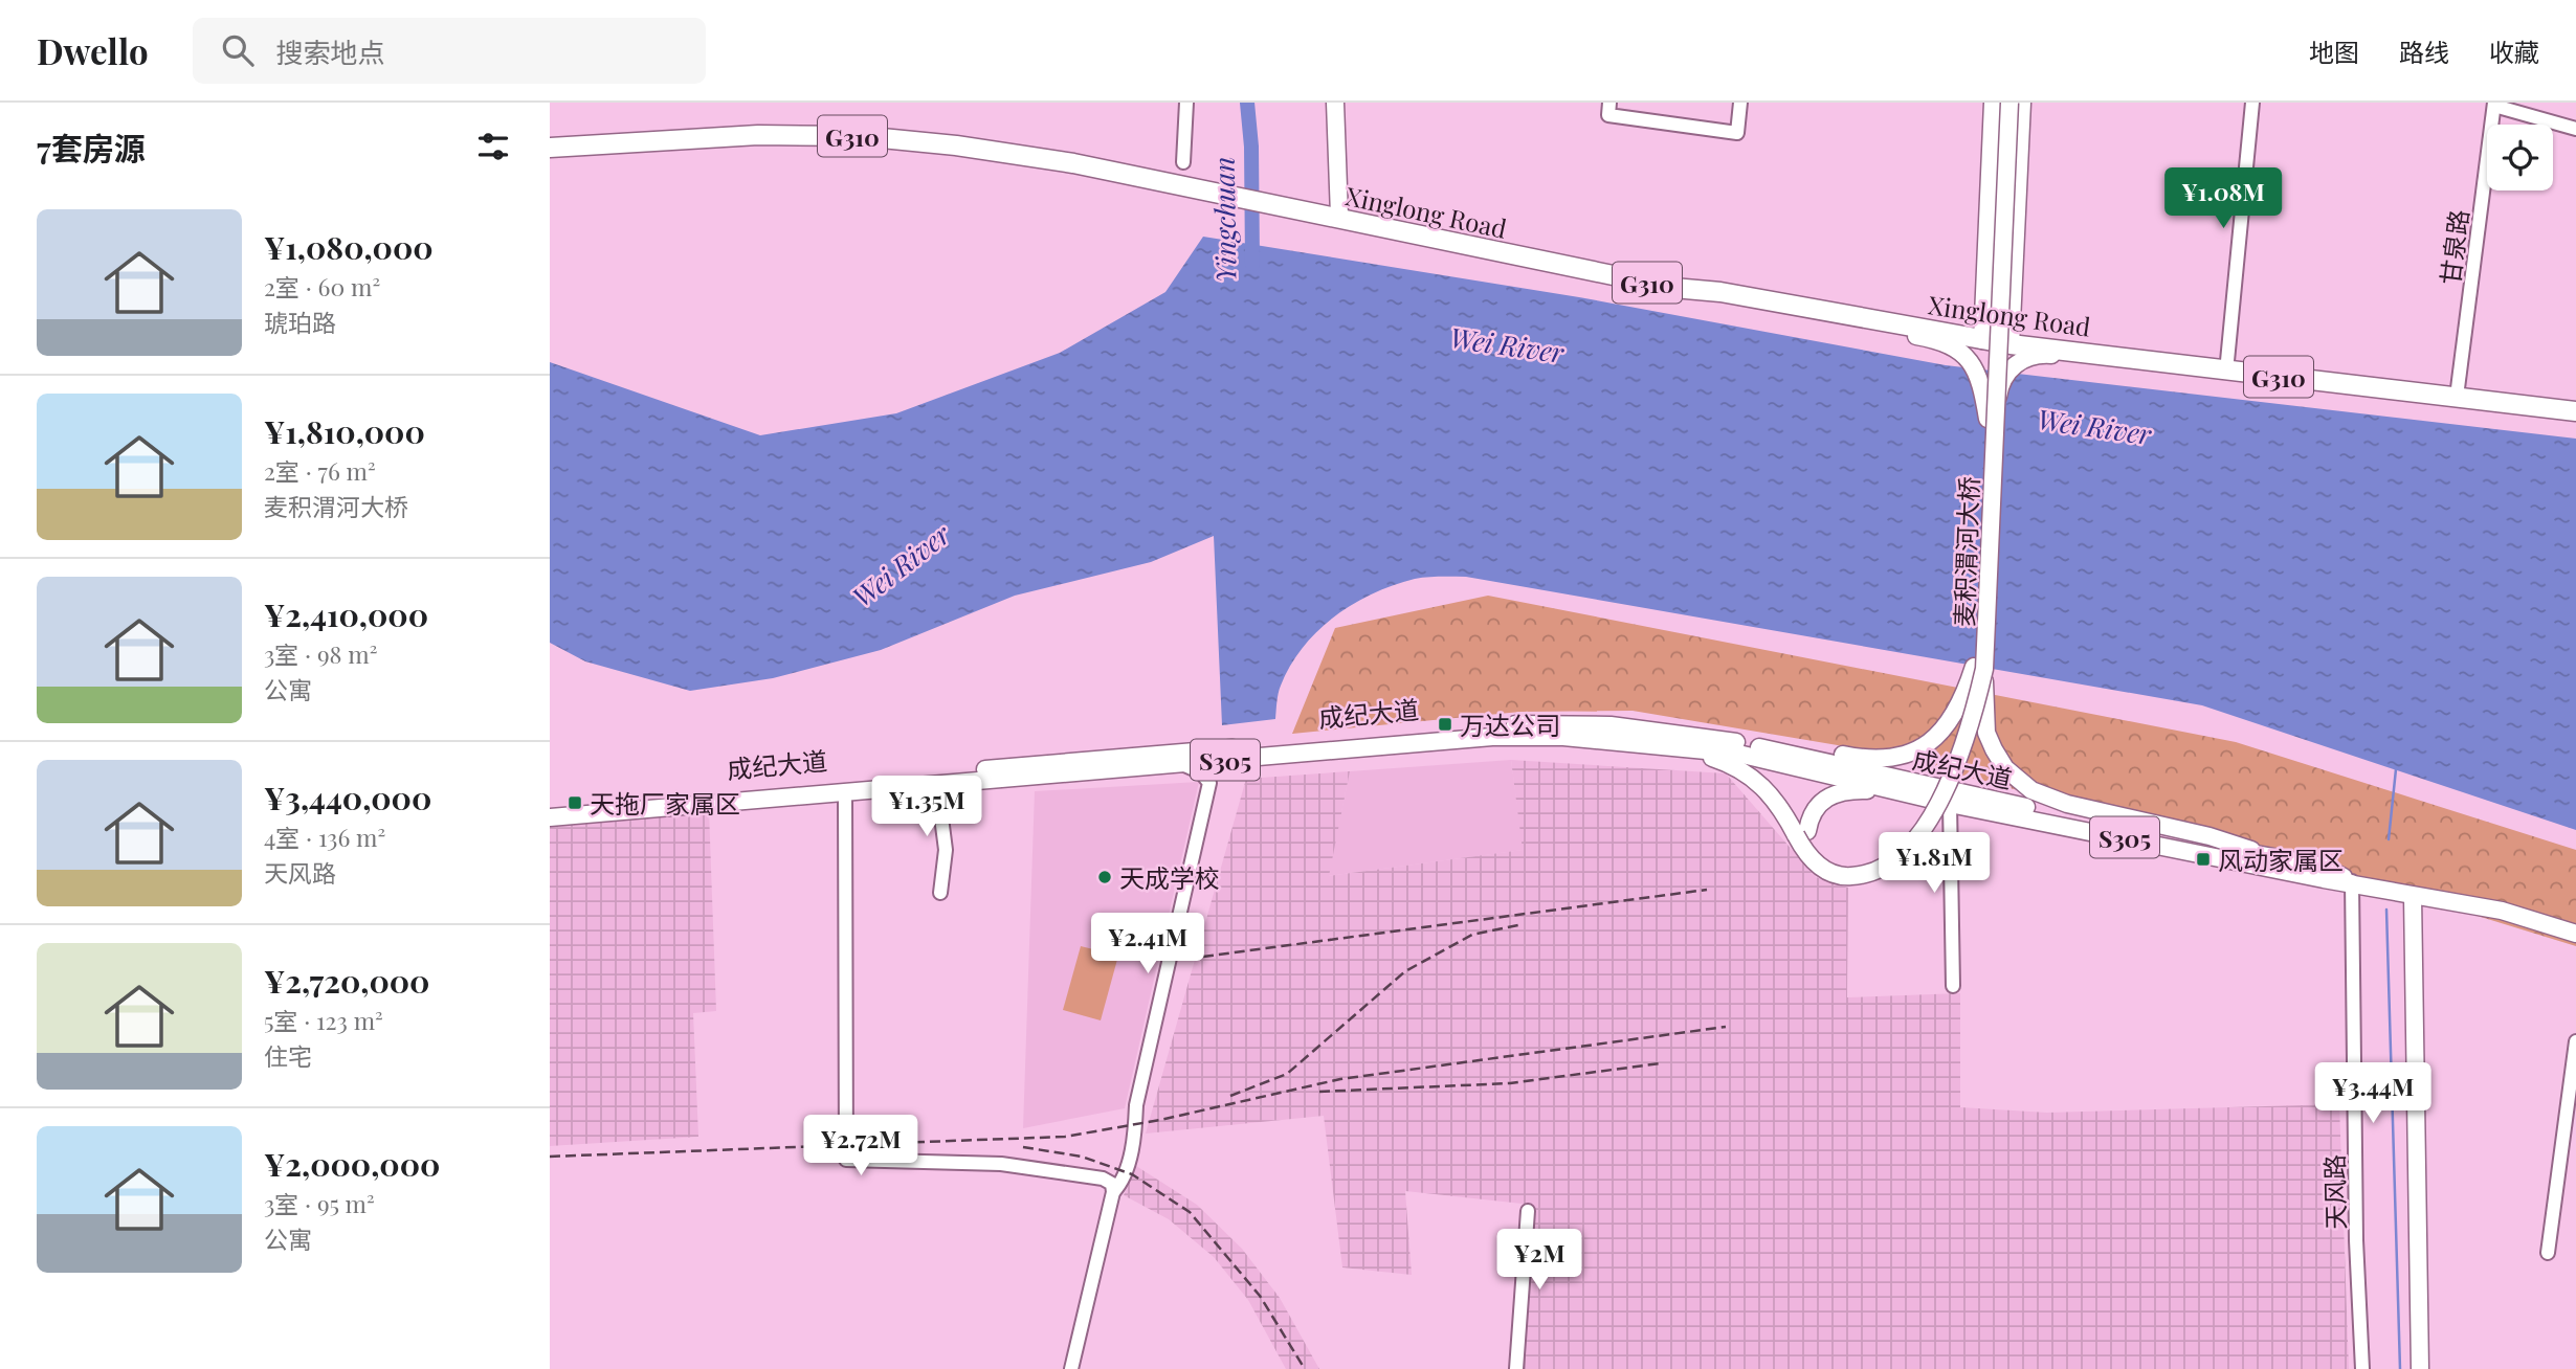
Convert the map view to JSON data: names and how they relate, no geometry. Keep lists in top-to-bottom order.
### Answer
{
  "streets": {
    "highway": ["G310", "Xinglong Road"],
    "main road": ["麦积渭河大桥", "成纪大道", "S305"],
    "street": ["甘泉路", "天风路"]
  },
  "crossings": [
    ["G310", "Xinglong Road"],
    ["Xinglong Road", "甘泉路"],
    ["麦积渭河大桥", "成纪大道"],
    ["成纪大道", "天风路"]
  ],
  "water": ["Yingchuan", "Wei River"],
  "places": {
    "transit": ["万达公司", "天拖厂家属区", "风动家属区"],
    "other": ["天成学校"]
  },
  "page": {
    "header": "Dwello",
    "search": "搜索地点",
    "nav": ["地图", "路线", "收藏"],
    "heading": "7套房源",
    "price": [
      "¥1.08M",
      "¥1.35M",
      "¥1.81M",
      "¥2.41M",
      "¥3.44M",
      "¥2.72M",
      "¥2M"
    ],
    "list": [
      {
        "name": "¥1,080,000",
        "note": "2室 · 60 m² · 琥珀路"
      },
      {
        "name": "¥1,810,000",
        "note": "2室 · 76 m² · 麦积渭河大桥"
      },
      {
        "name": "¥2,410,000",
        "note": "3室 · 98 m² · 公寓"
      },
      {
        "name": "¥3,440,000",
        "note": "4室 · 136 m² · 天风路"
      },
      {
        "name": "¥2,720,000",
        "note": "5室 · 123 m² · 住宅"
      },
      {
        "name": "¥2,000,000",
        "note": "3室 · 95 m² · 公寓"
      }
    ]
  }
}
